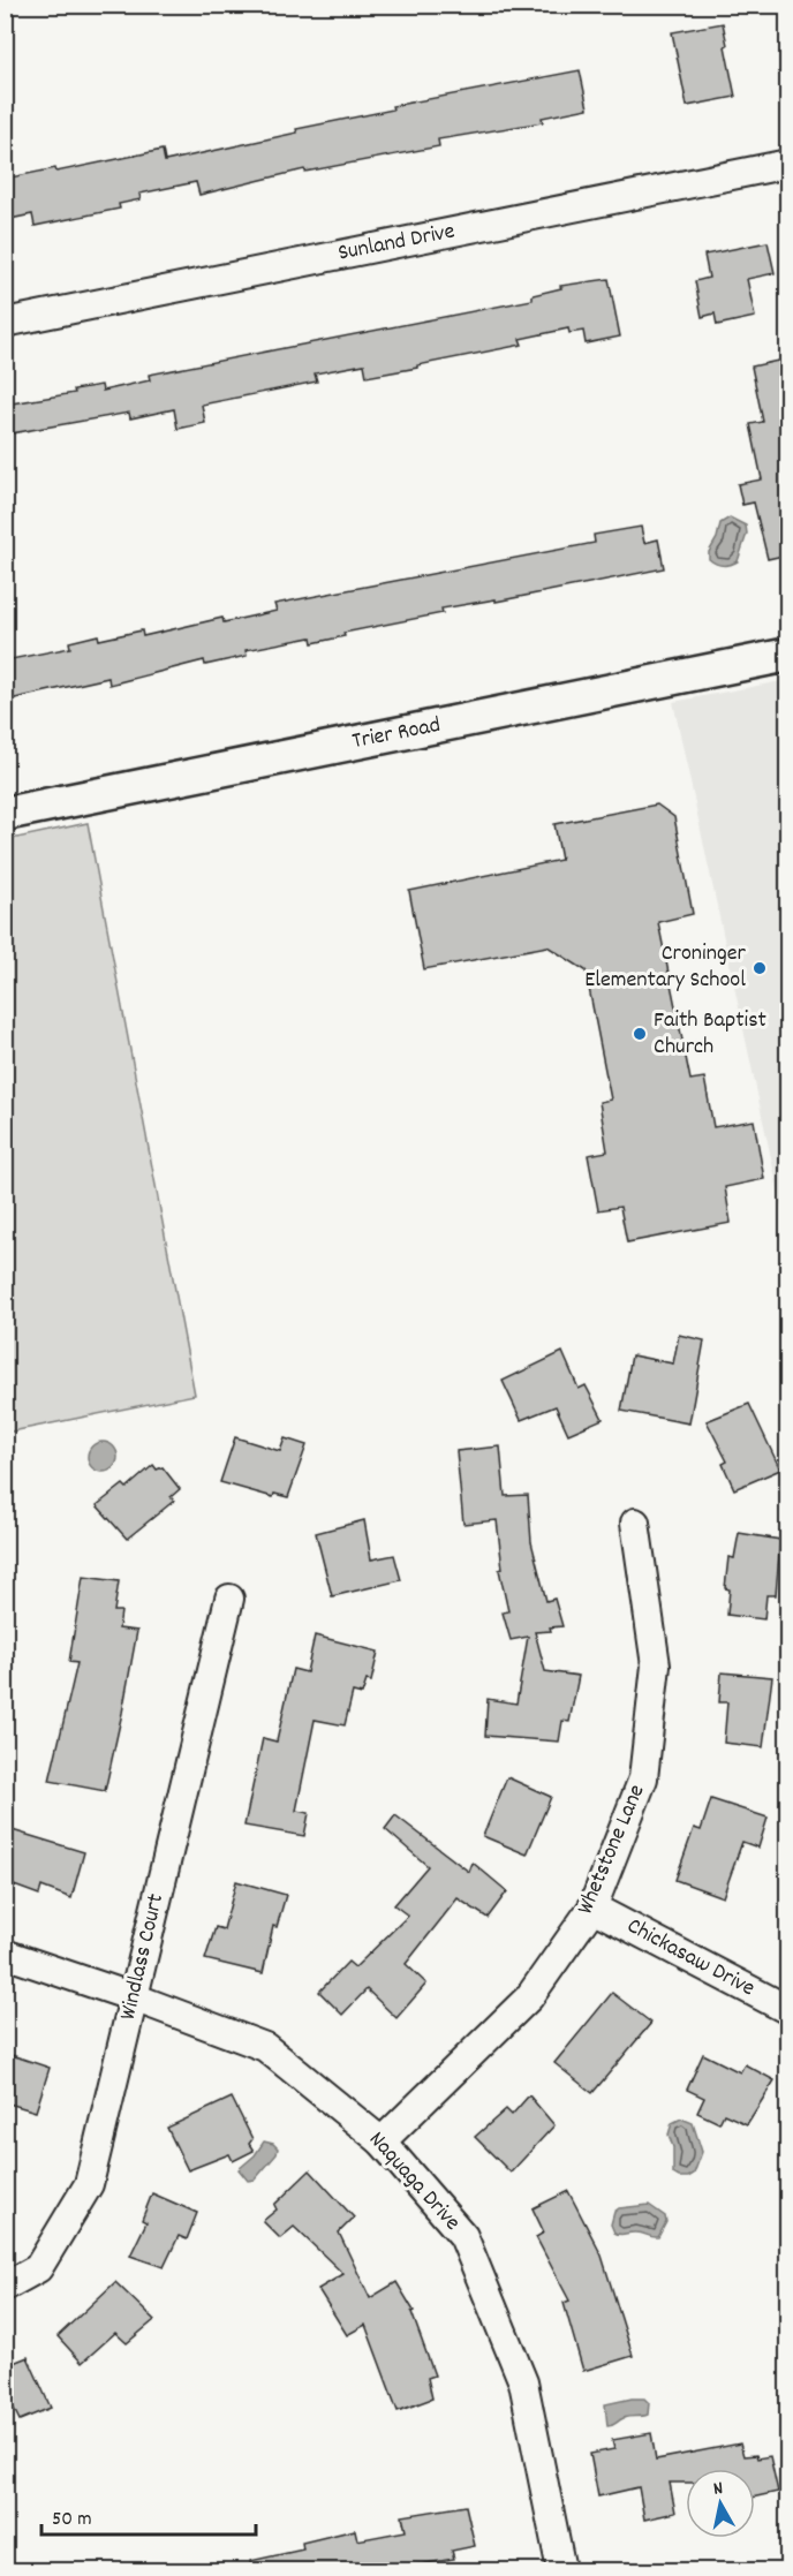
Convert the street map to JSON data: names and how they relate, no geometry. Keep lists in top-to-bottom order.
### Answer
{
  "streets": {
    "street": [
      "Sunland Drive",
      "Trier Road",
      "Whetstone Lane",
      "Windlass Court",
      "Chickasaw Drive",
      "Naquaga Drive"
    ]
  },
  "crossings": [
    ["Whetstone Lane", "Chickasaw Drive"],
    ["Whetstone Lane", "Naquaga Drive"],
    ["Windlass Court", "Naquaga Drive"]
  ],
  "places": ["Croninger Elementary School", "Faith Baptist Church"],
  "scale_bar": "50 m",
  "north": "top"
}
